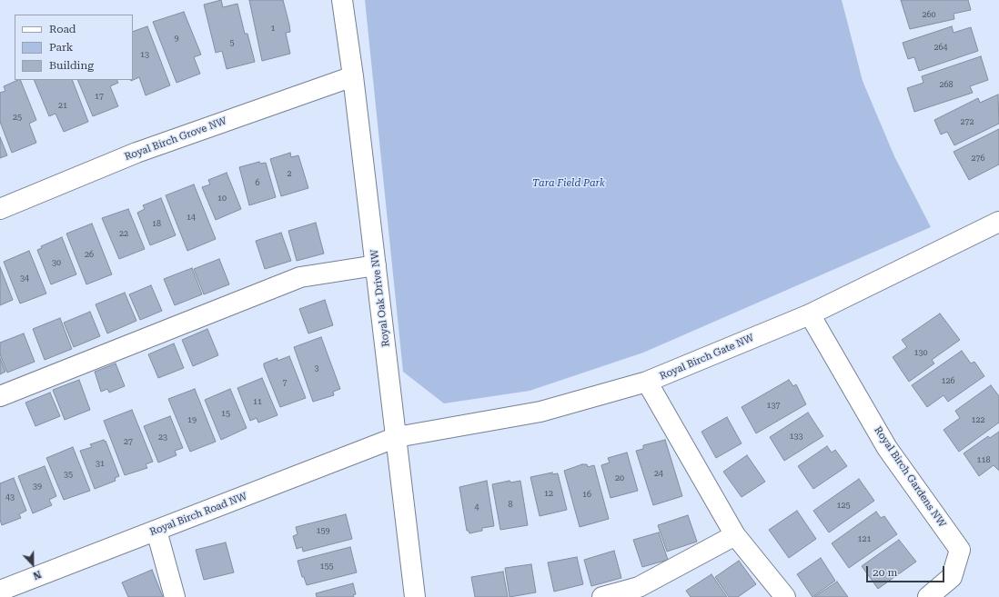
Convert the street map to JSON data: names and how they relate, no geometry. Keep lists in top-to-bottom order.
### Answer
{
  "streets": {
    "street": [
      "Royal Birch Grove NW",
      "Royal Oak Drive NW",
      "Royal Birch Gate NW",
      "Royal Birch Gardens NW",
      "Royal Birch Road NW"
    ]
  },
  "crossings": [
    ["Royal Birch Grove NW", "Royal Oak Drive NW"],
    ["Royal Oak Drive NW", "Royal Birch Gate NW"],
    ["Royal Oak Drive NW", "Royal Birch Road NW"],
    ["Royal Birch Gate NW", "Royal Birch Gardens NW"],
    ["Royal Birch Gate NW", "Royal Birch Road NW"]
  ],
  "parks": ["Tara Field Park"],
  "house_numbers": [
    "260",
    "1",
    "9",
    "5",
    "264",
    "13",
    "268",
    "17",
    "21",
    "25",
    "272",
    "276",
    "2",
    "6",
    "10",
    "14",
    "18",
    "22",
    "26",
    "30",
    "34",
    "130",
    "3",
    "126",
    "7",
    "11",
    "137",
    "15",
    "19",
    "122",
    "133",
    "23",
    "27",
    "118",
    "31",
    "24",
    "35",
    "20",
    "39",
    "12",
    "16",
    "43",
    "8",
    "125",
    "4",
    "159",
    "121",
    "155"
  ],
  "legend": ["Road", "Park", "Building"],
  "scale_bar": "20 m",
  "north": "bottom"
}
